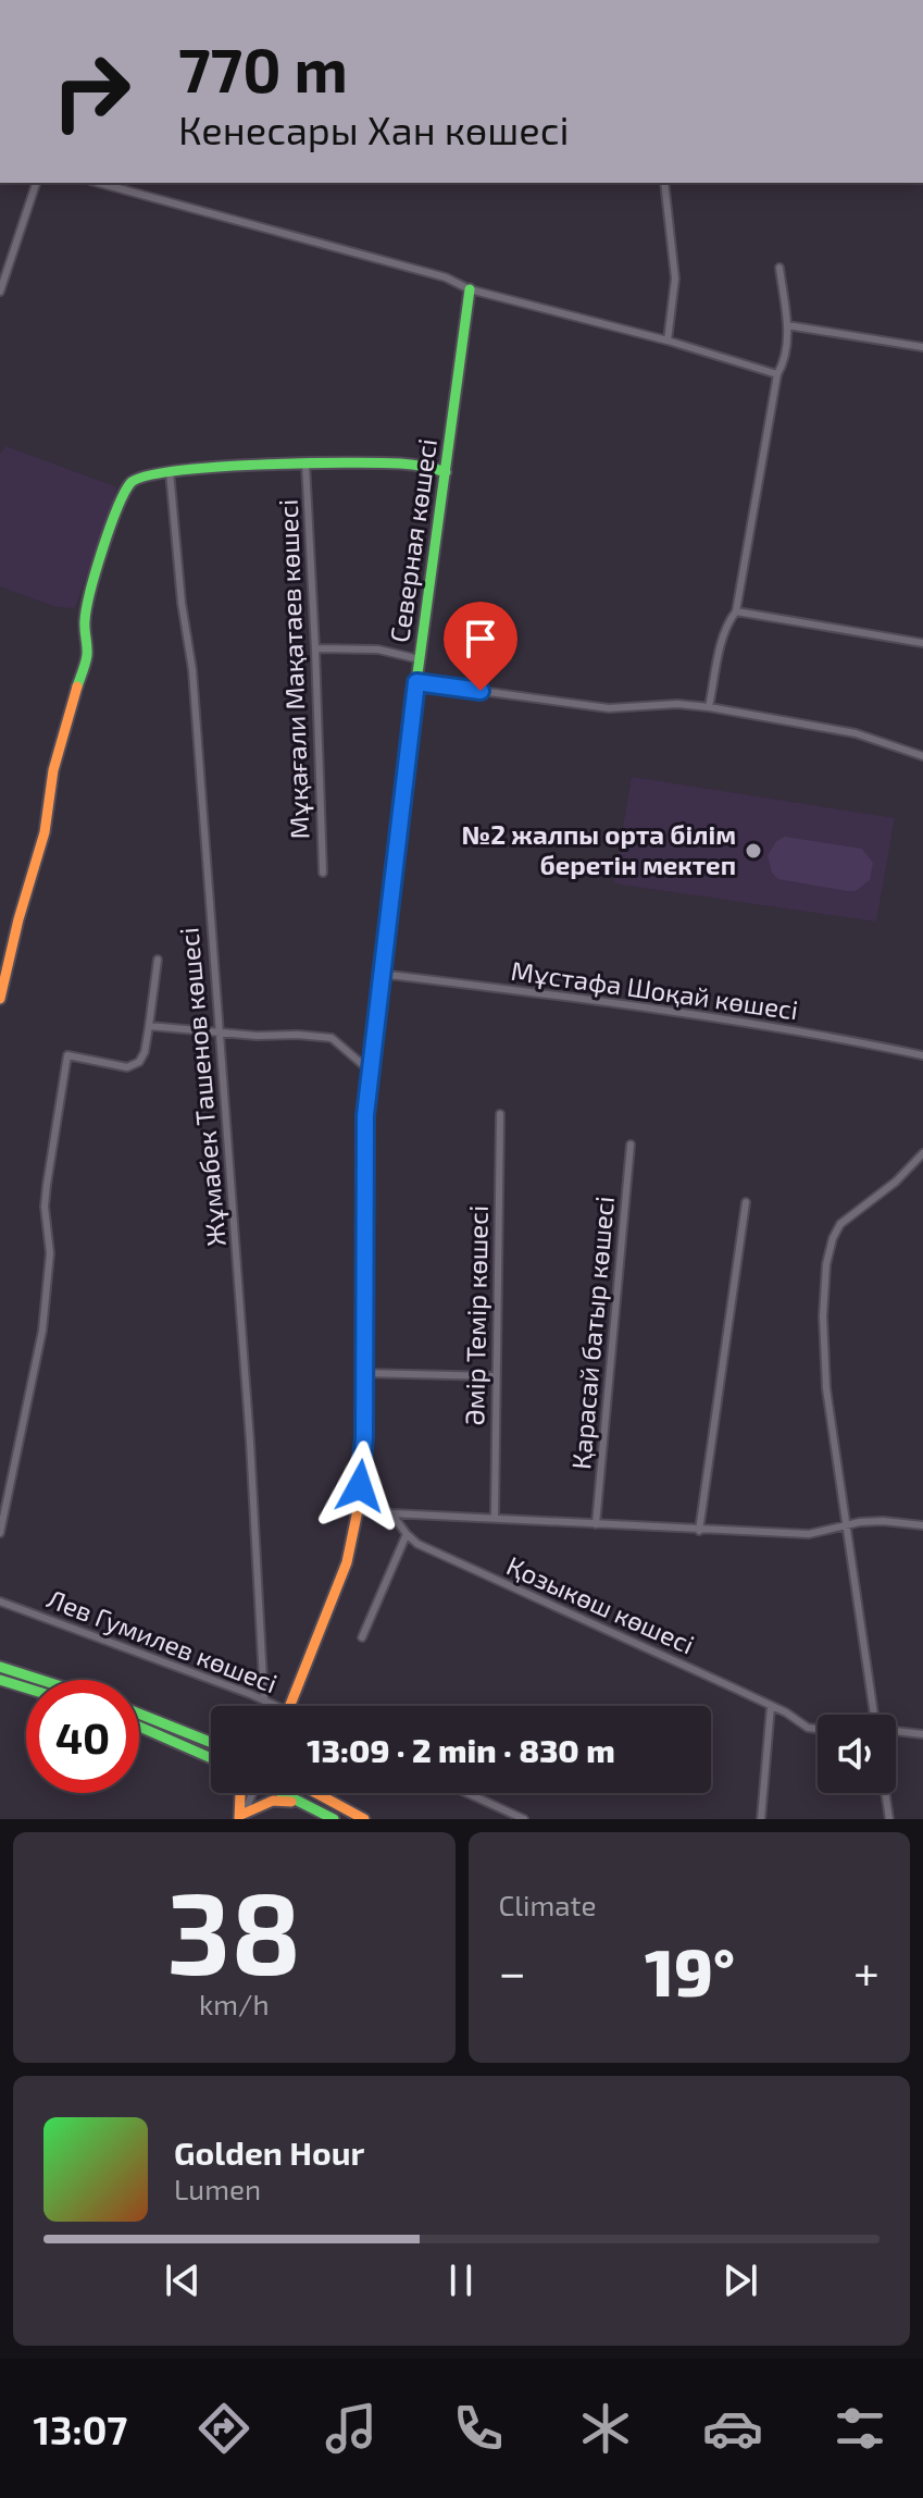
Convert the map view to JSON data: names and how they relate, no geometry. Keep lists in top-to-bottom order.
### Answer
{
  "streets": {
    "main road": ["Северная көшесі"],
    "street": [
      "Мұқағали Мақатаев көшесі",
      "Мұстафа Шоқай көшесі",
      "Жұмабек Ташенов көшесі",
      "Әмір Темір көшесі",
      "Қарасай батыр көшесі",
      "Қозыкөш көшесі",
      "Лев Гумилев көшесі"
    ]
  },
  "crossings": [
    ["Северная көшесі", "Мұстафа Шоқай көшесі"],
    ["Жұмабек Ташенов көшесі", "Лев Гумилев көшесі"]
  ],
  "places": ["№2 жалпы орта білім беретін мектеп"],
  "page": {
    "turn": ["770 m", "Кенесары Хан көшесі"],
    "limit": "40",
    "trip": "13:09 · 2 min · 830 m",
    "tile": [
      ["38", "km/h"],
      "Climate"
    ],
    "heat": ["−", "19°", "+"],
    "song": ["Golden Hour", "Lumen"],
    "tabs": "13:07"
  }
}
